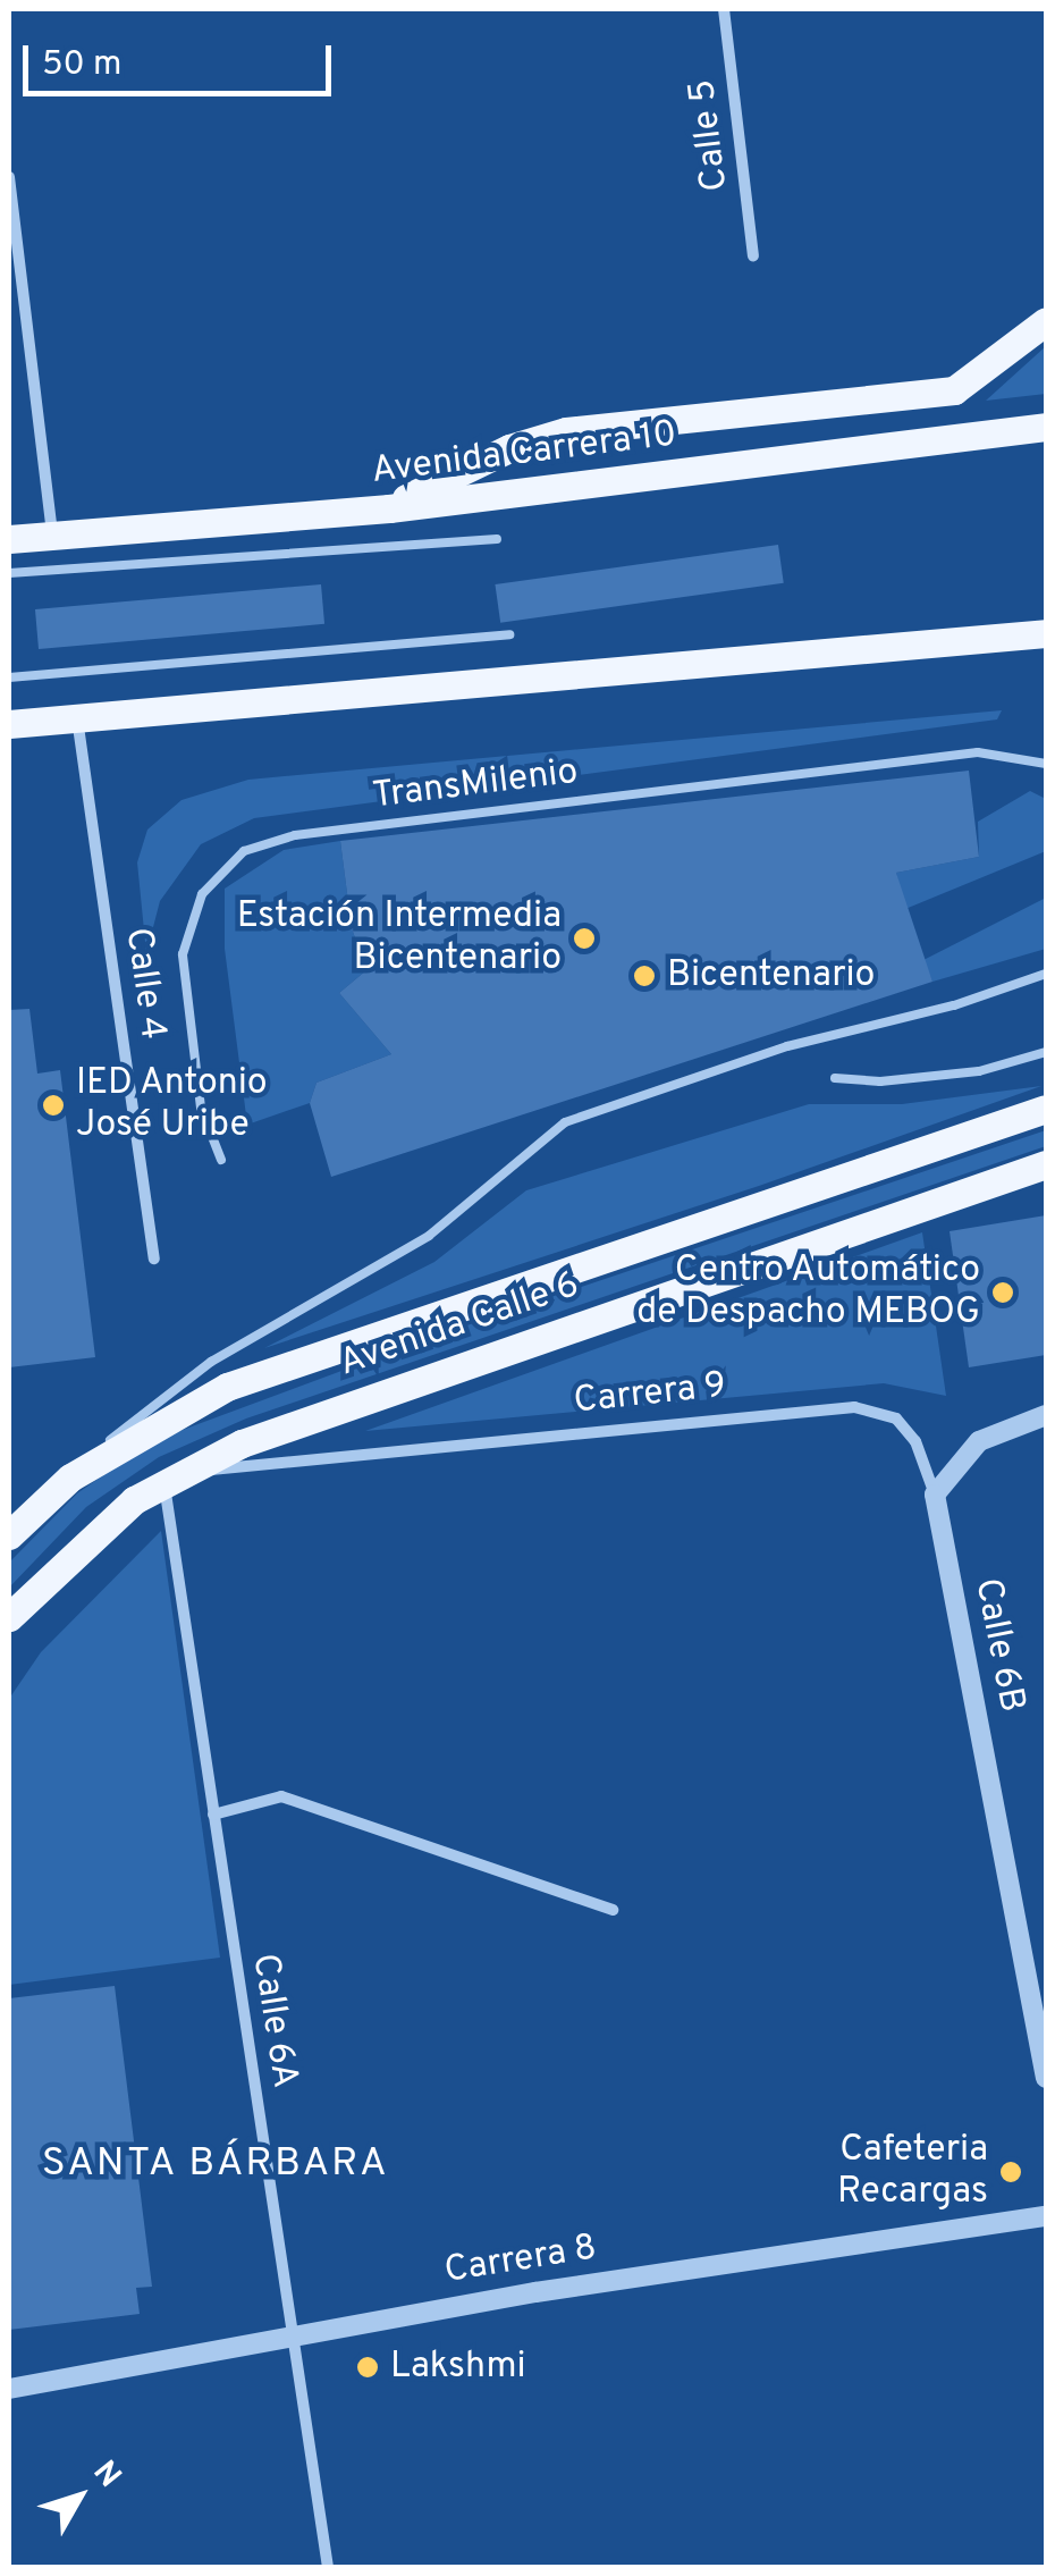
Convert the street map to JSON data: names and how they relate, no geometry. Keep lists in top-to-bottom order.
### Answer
{
  "streets": {
    "main road": ["Avenida Carrera 10", "Avenida Calle 6"],
    "street": [
      "Calle 5",
      "Calle 4",
      "Carrera 9",
      "Calle 6B",
      "Calle 6A",
      "Carrera 8"
    ],
    "lane": ["TransMilenio"]
  },
  "crossings": [
    ["Avenida Calle 6", "Carrera 9"],
    ["Avenida Calle 6", "Calle 6A"],
    ["Carrera 9", "Calle 6B"],
    ["Carrera 9", "Calle 6A"],
    ["Calle 6A", "Carrera 8"]
  ],
  "districts": ["SANTA BÁRBARA"],
  "places": [
    "Estación Intermedia Bicentenario",
    "Bicentenario",
    "IED Antonio José Uribe",
    "Centro Automático de Despacho MEBOG",
    "Cafeteria Recargas",
    "Lakshmi"
  ],
  "scale_bar": "50 m",
  "north": "top right"
}
